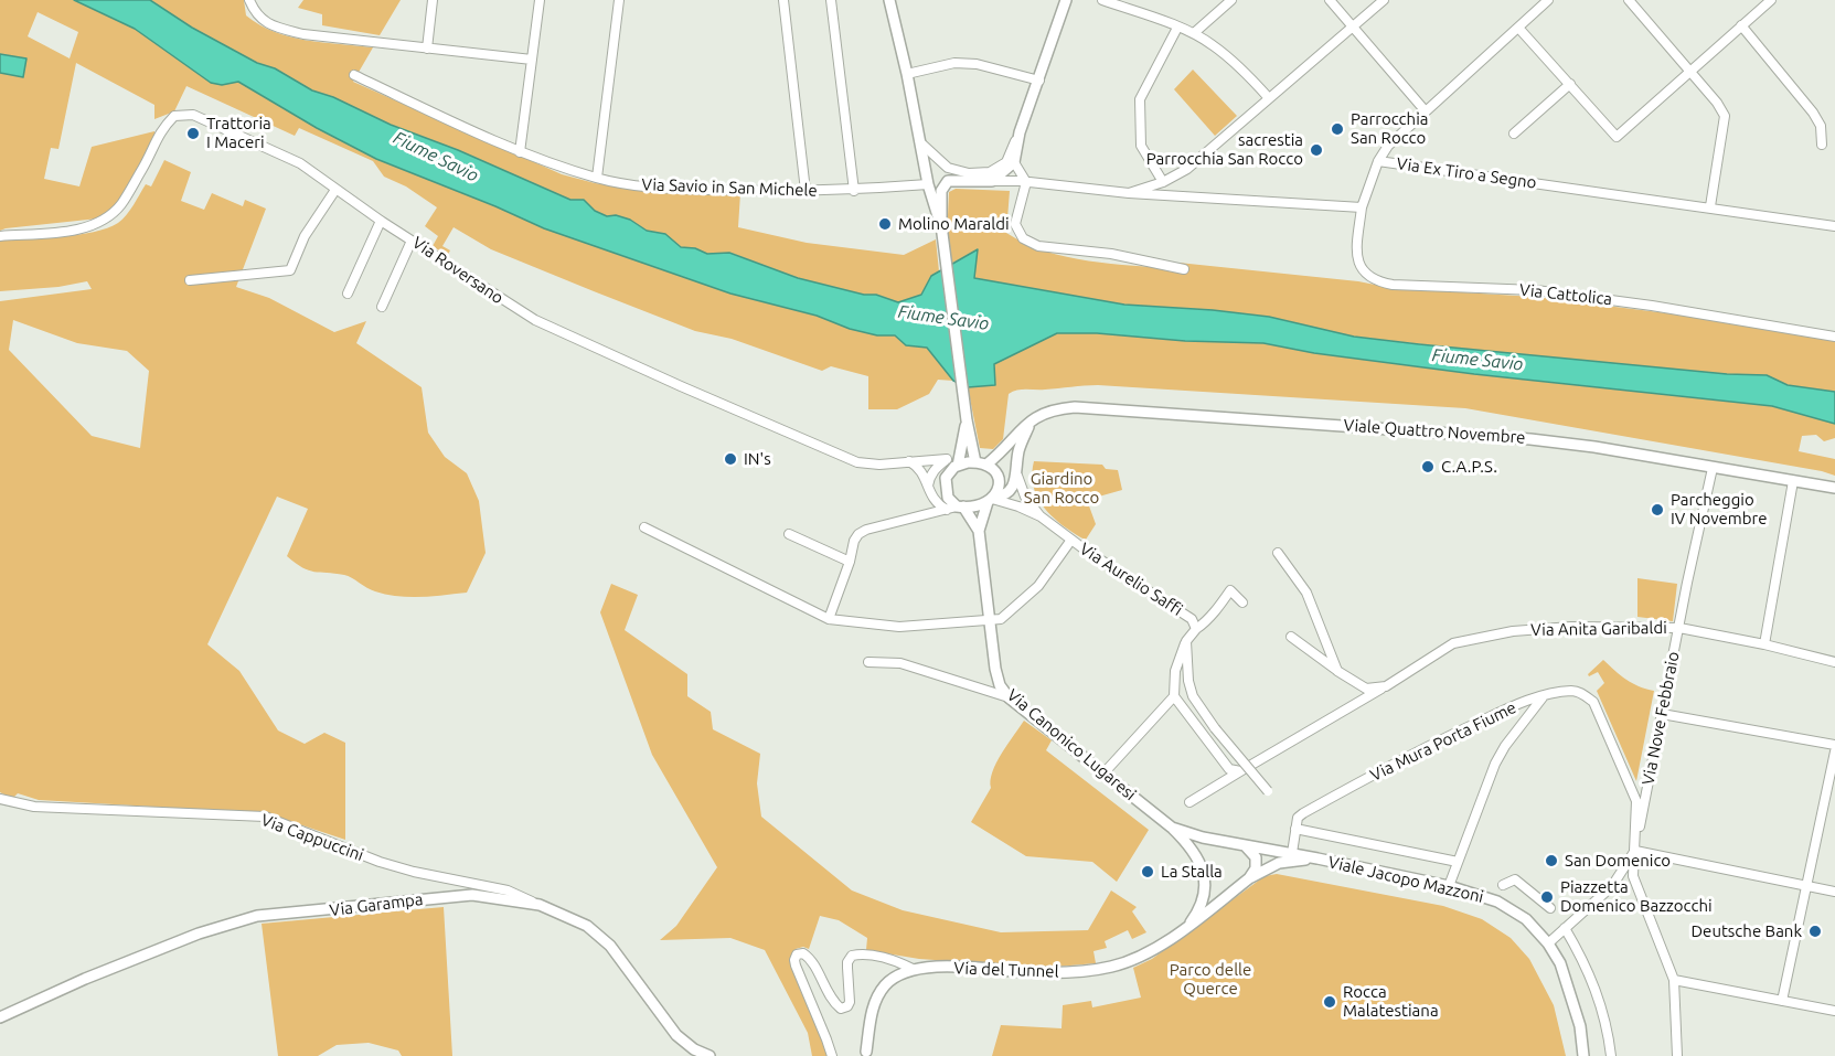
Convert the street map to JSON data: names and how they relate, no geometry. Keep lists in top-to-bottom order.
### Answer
{
  "streets": {
    "street": [
      "Via Ex Tiro a Segno",
      "Via Savio in San Michele",
      "Via Roversano",
      "Via Cattolica",
      "Viale Quattro Novembre",
      "Via Aurelio Saffi",
      "Via Anita Garibaldi",
      "Via Nove Febbraio",
      "Via Mura Porta Fiume",
      "Via Canonico Lugaresi",
      "Via Cappuccini",
      "Viale Jacopo Mazzoni",
      "Via Garampa",
      "Via del Tunnel"
    ]
  },
  "crossings": [
    ["Via Ex Tiro a Segno", "Via Cattolica"],
    ["Via Roversano", "Viale Quattro Novembre"],
    ["Via Roversano", "Via Aurelio Saffi"],
    ["Viale Quattro Novembre", "Via Aurelio Saffi"],
    ["Viale Quattro Novembre", "Via Nove Febbraio"],
    ["Via Anita Garibaldi", "Via Nove Febbraio"],
    ["Via Nove Febbraio", "Via Mura Porta Fiume"],
    ["Via Mura Porta Fiume", "Viale Jacopo Mazzoni"],
    ["Via Canonico Lugaresi", "Viale Jacopo Mazzoni"],
    ["Via Canonico Lugaresi", "Via del Tunnel"],
    ["Via Cappuccini", "Via Garampa"],
    ["Viale Jacopo Mazzoni", "Via del Tunnel"]
  ],
  "water": ["Fiume Savio"],
  "parks": ["Giardino San Rocco", "Parco delle Querce"],
  "places": [
    "Parrocchia San Rocco",
    "Trattoria I Maceri",
    "sacrestia Parrocchia San Rocco",
    "Molino Maraldi",
    "IN's",
    "C.A.P.S.",
    "Parcheggio IV Novembre",
    "San Domenico",
    "La Stalla",
    "Piazzetta Domenico Bazzocchi",
    "Deutsche Bank",
    "Rocca Malatestiana"
  ]
}
